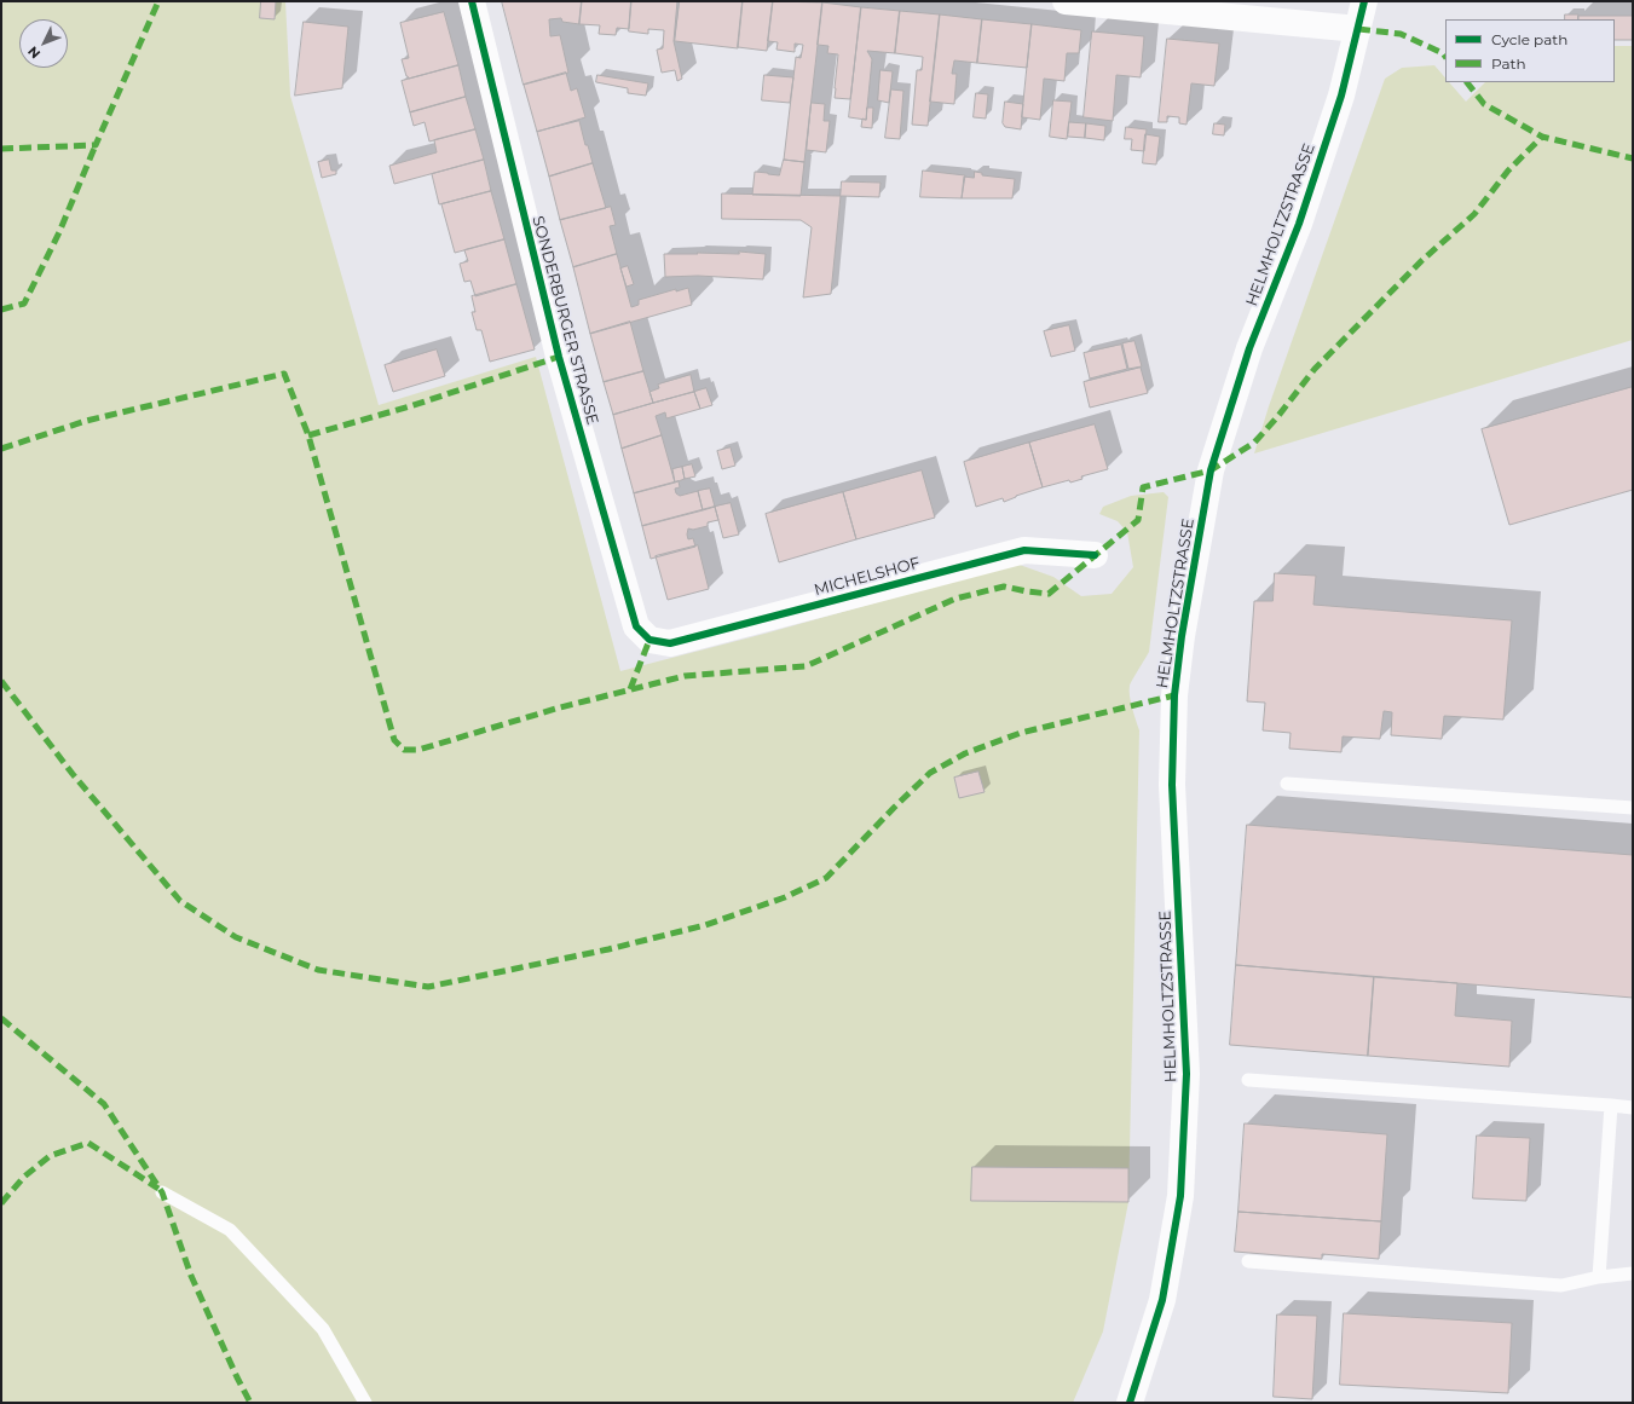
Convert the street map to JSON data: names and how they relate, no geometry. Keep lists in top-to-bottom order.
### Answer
{
  "streets": {
    "street": ["HELMHOLTZSTRASSE", "SONDERBURGER STRASSE", "MICHELSHOF"]
  },
  "crossings": [
    ["SONDERBURGER STRASSE", "MICHELSHOF"]
  ],
  "legend": ["Cycle path", "Path"],
  "north": "bottom left"
}
